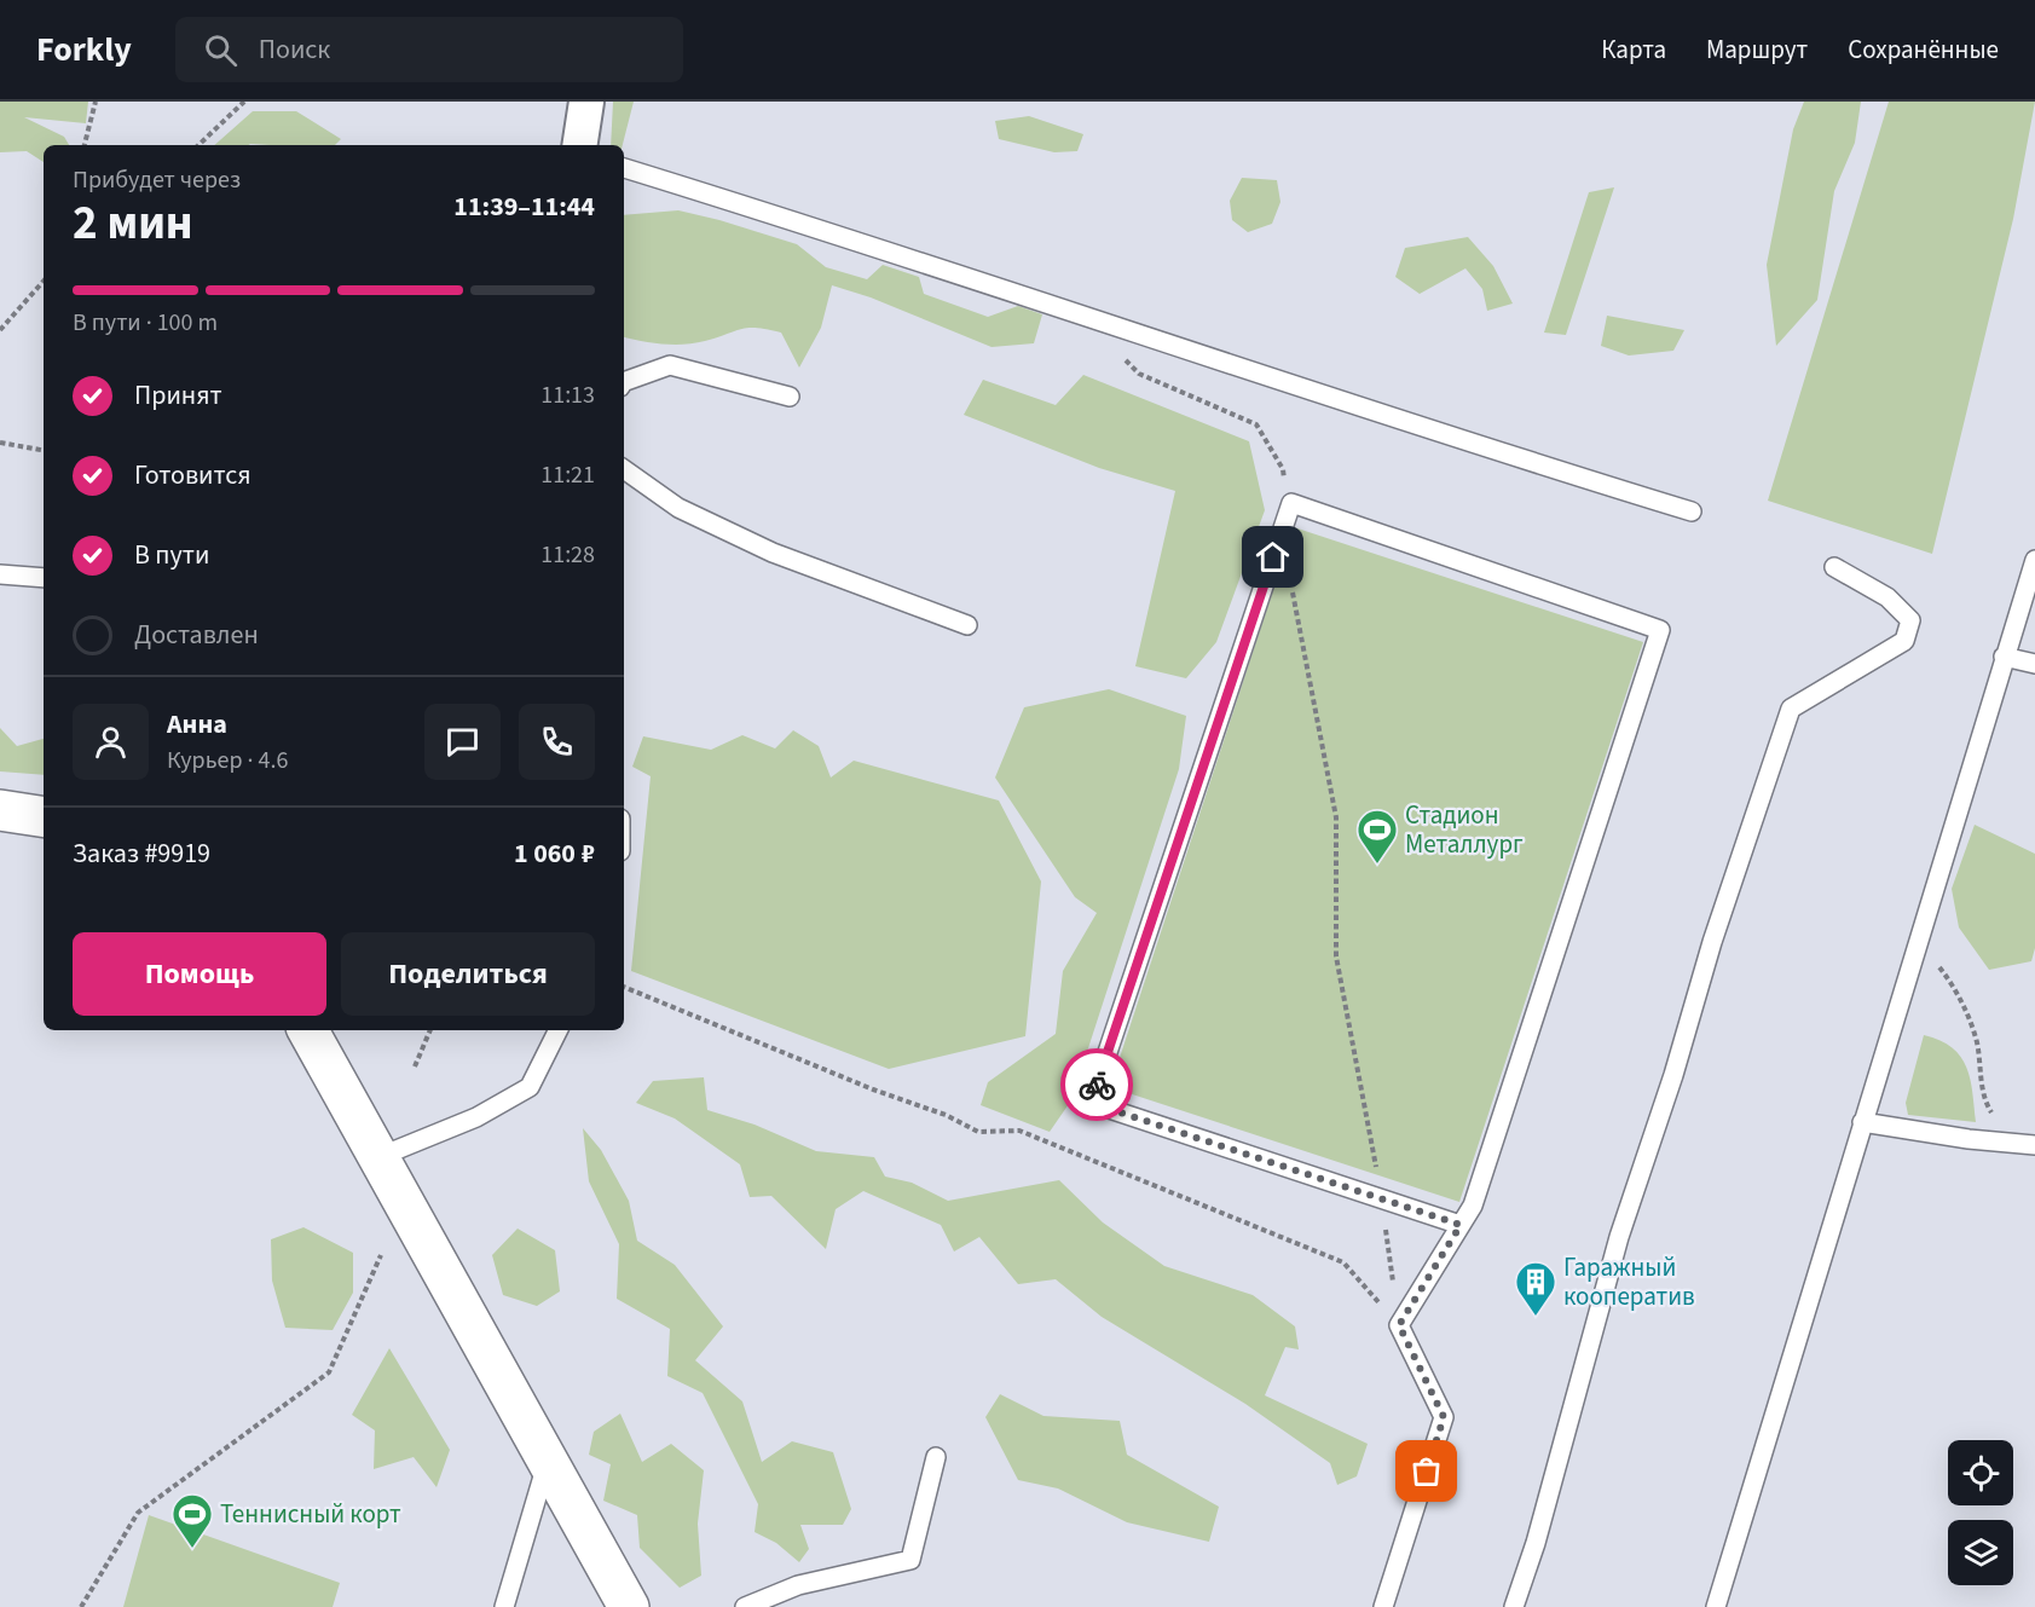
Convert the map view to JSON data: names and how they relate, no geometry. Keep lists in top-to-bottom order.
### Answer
{
  "places": {
    "sports": ["Стадион Металлург", "Теннисный корт"],
    "building": ["Гаражный кооператив"]
  },
  "page": {
    "header": "Forkly",
    "search": "Поиск",
    "nav": ["Карта", "Маршрут", "Сохранённые"],
    "heading": ["2 мин", "Прибудет через", "11:39–11:44"],
    "panel": [
      "Анна",
      "Курьер · 4.6",
      "Заказ #9919",
      "1 060 ₽"
    ],
    "bar": "В пути · 100 m",
    "list": [
      ["Принят", "11:13"],
      ["Готовится", "11:21"],
      ["В пути", "11:28"],
      "Доставлен"
    ],
    "buttons": ["Помощь", "Поделиться"]
  }
}
